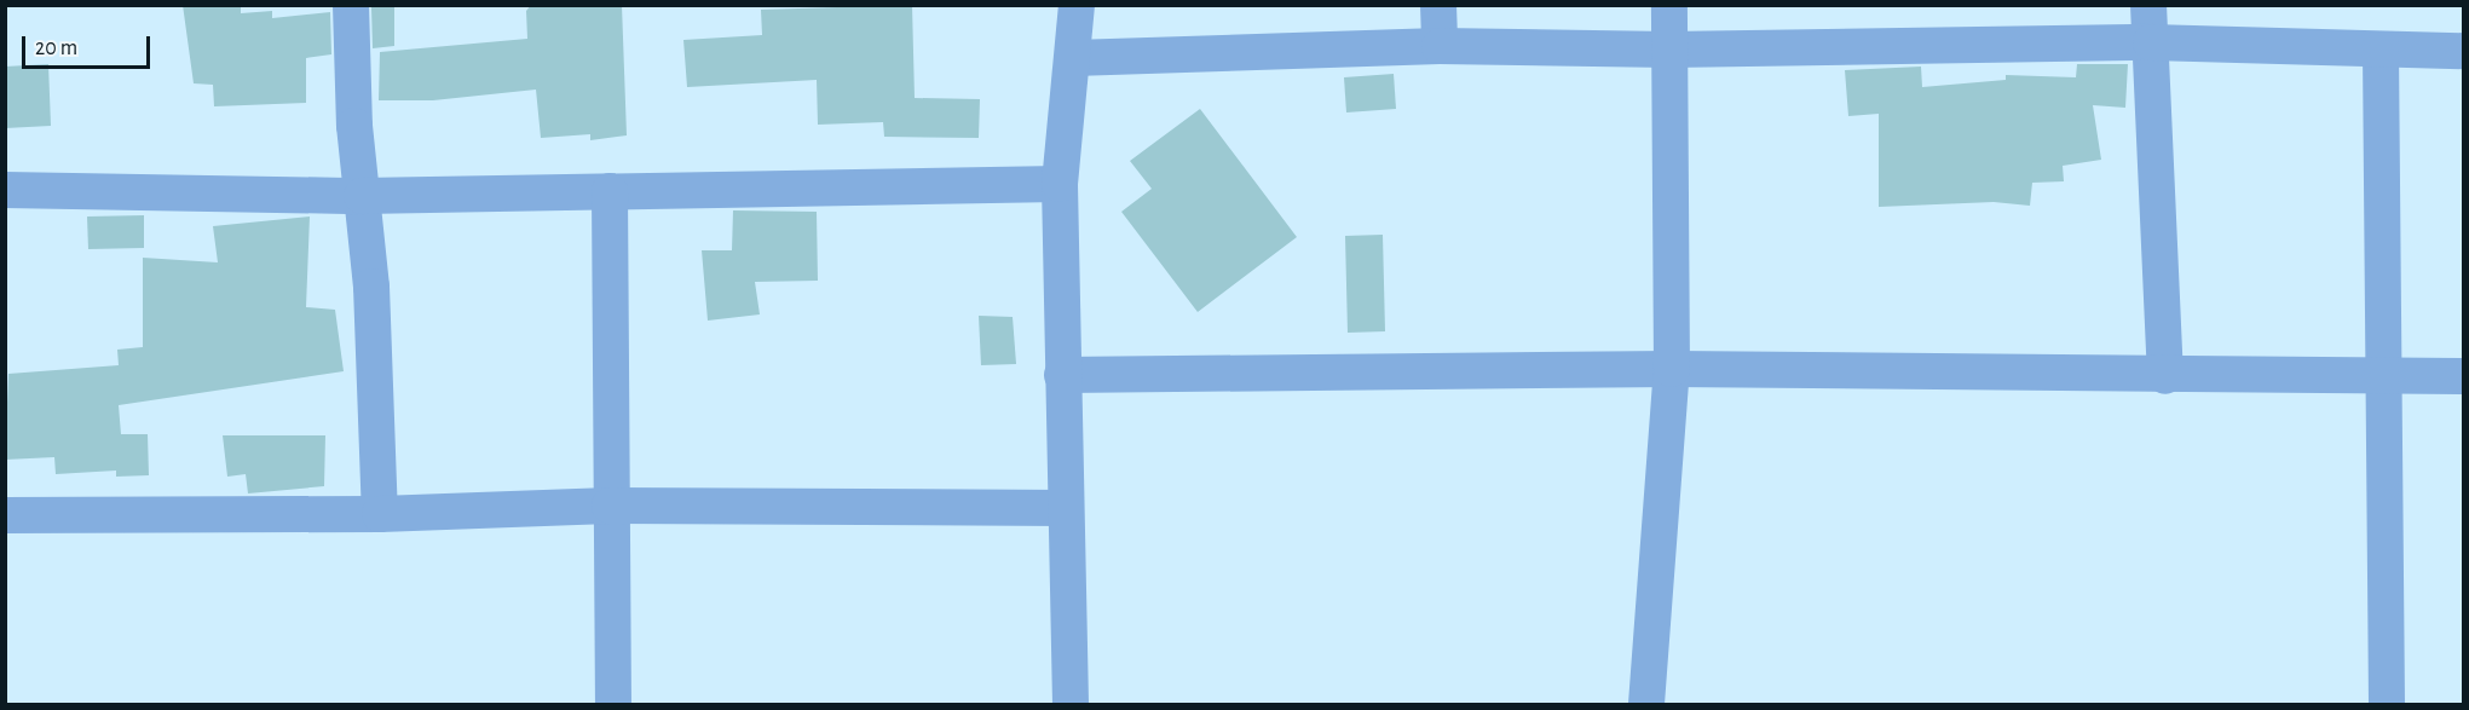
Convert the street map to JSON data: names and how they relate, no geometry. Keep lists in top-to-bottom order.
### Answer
{
  "scale_bar": "20 m"
}
